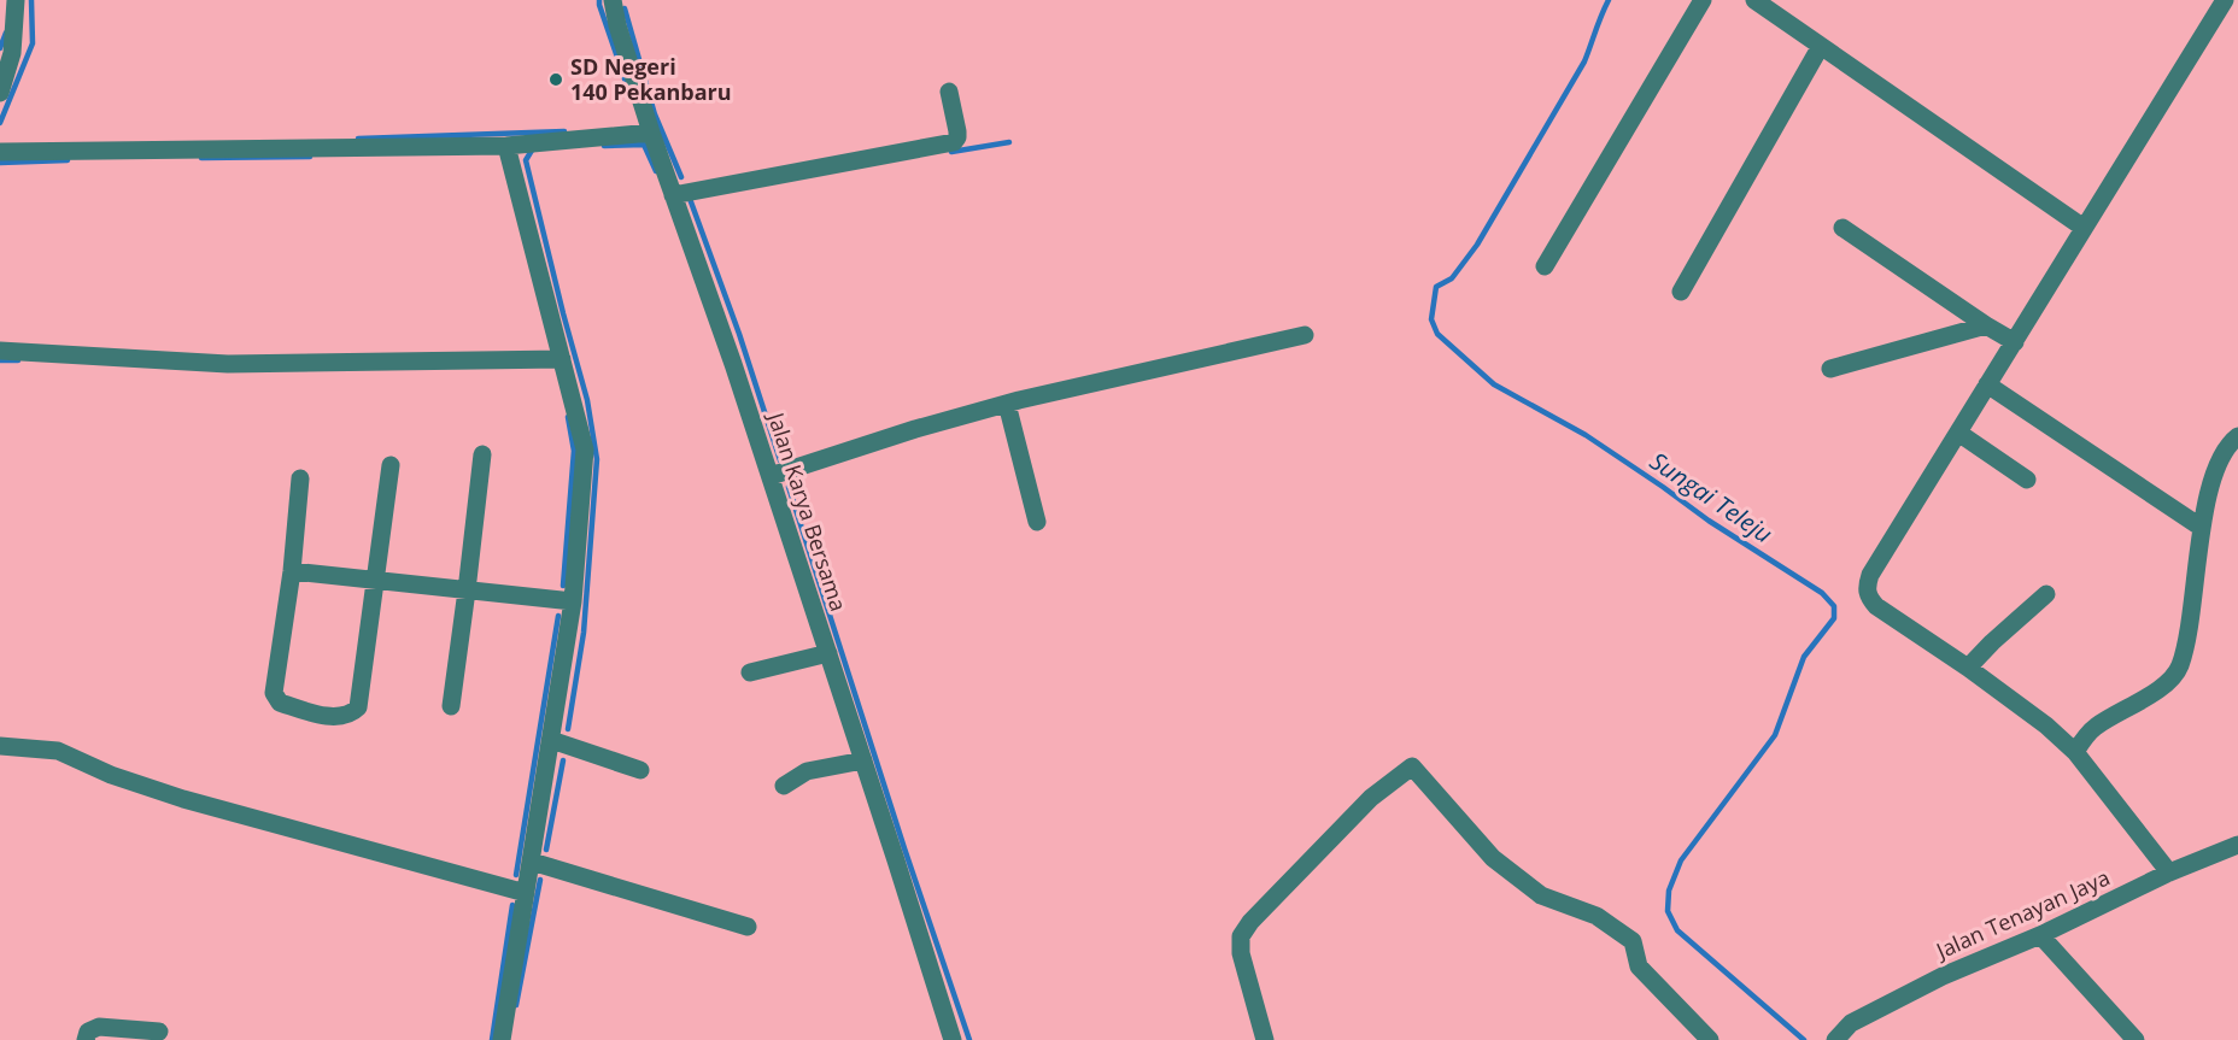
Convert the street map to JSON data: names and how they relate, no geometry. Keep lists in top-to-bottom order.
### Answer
{
  "streets": {
    "street": ["Jalan Karya Bersama", "Jalan Tenayan Jaya"]
  },
  "water": ["Sungai Teleju"],
  "places": ["SD Negeri 140 Pekanbaru"]
}
